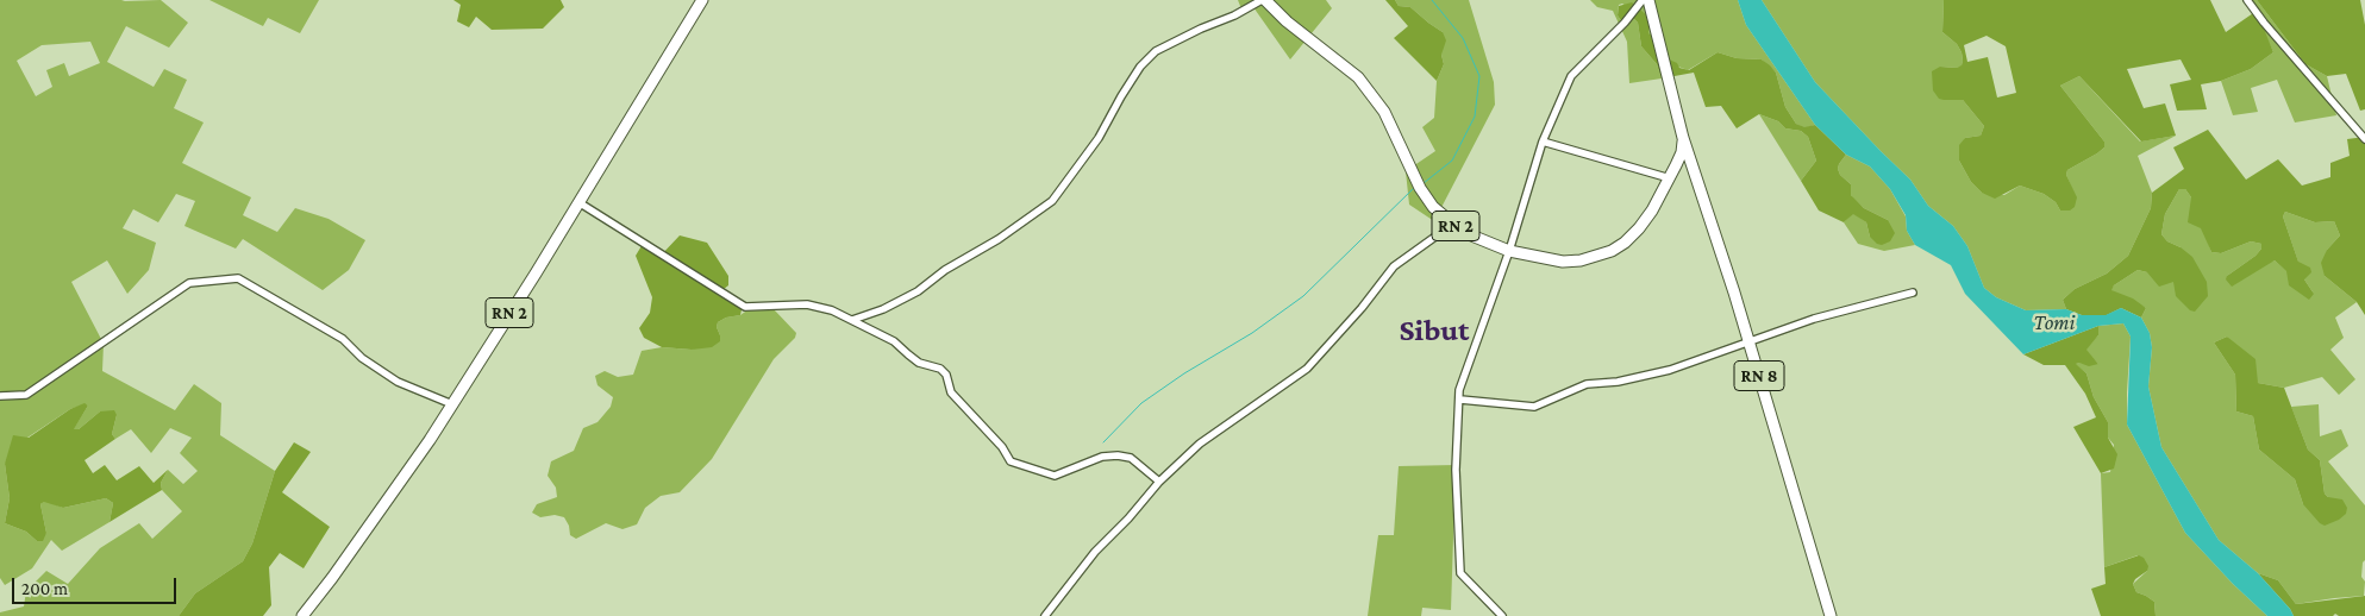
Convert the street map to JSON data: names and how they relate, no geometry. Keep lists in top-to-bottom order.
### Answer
{
  "streets": {
    "main road": ["RN 2", "RN 8"]
  },
  "crossings": [
    ["RN 2", "RN 8"]
  ],
  "districts": ["Sibut"],
  "water": ["Tomi"],
  "scale_bar": "200 m"
}
